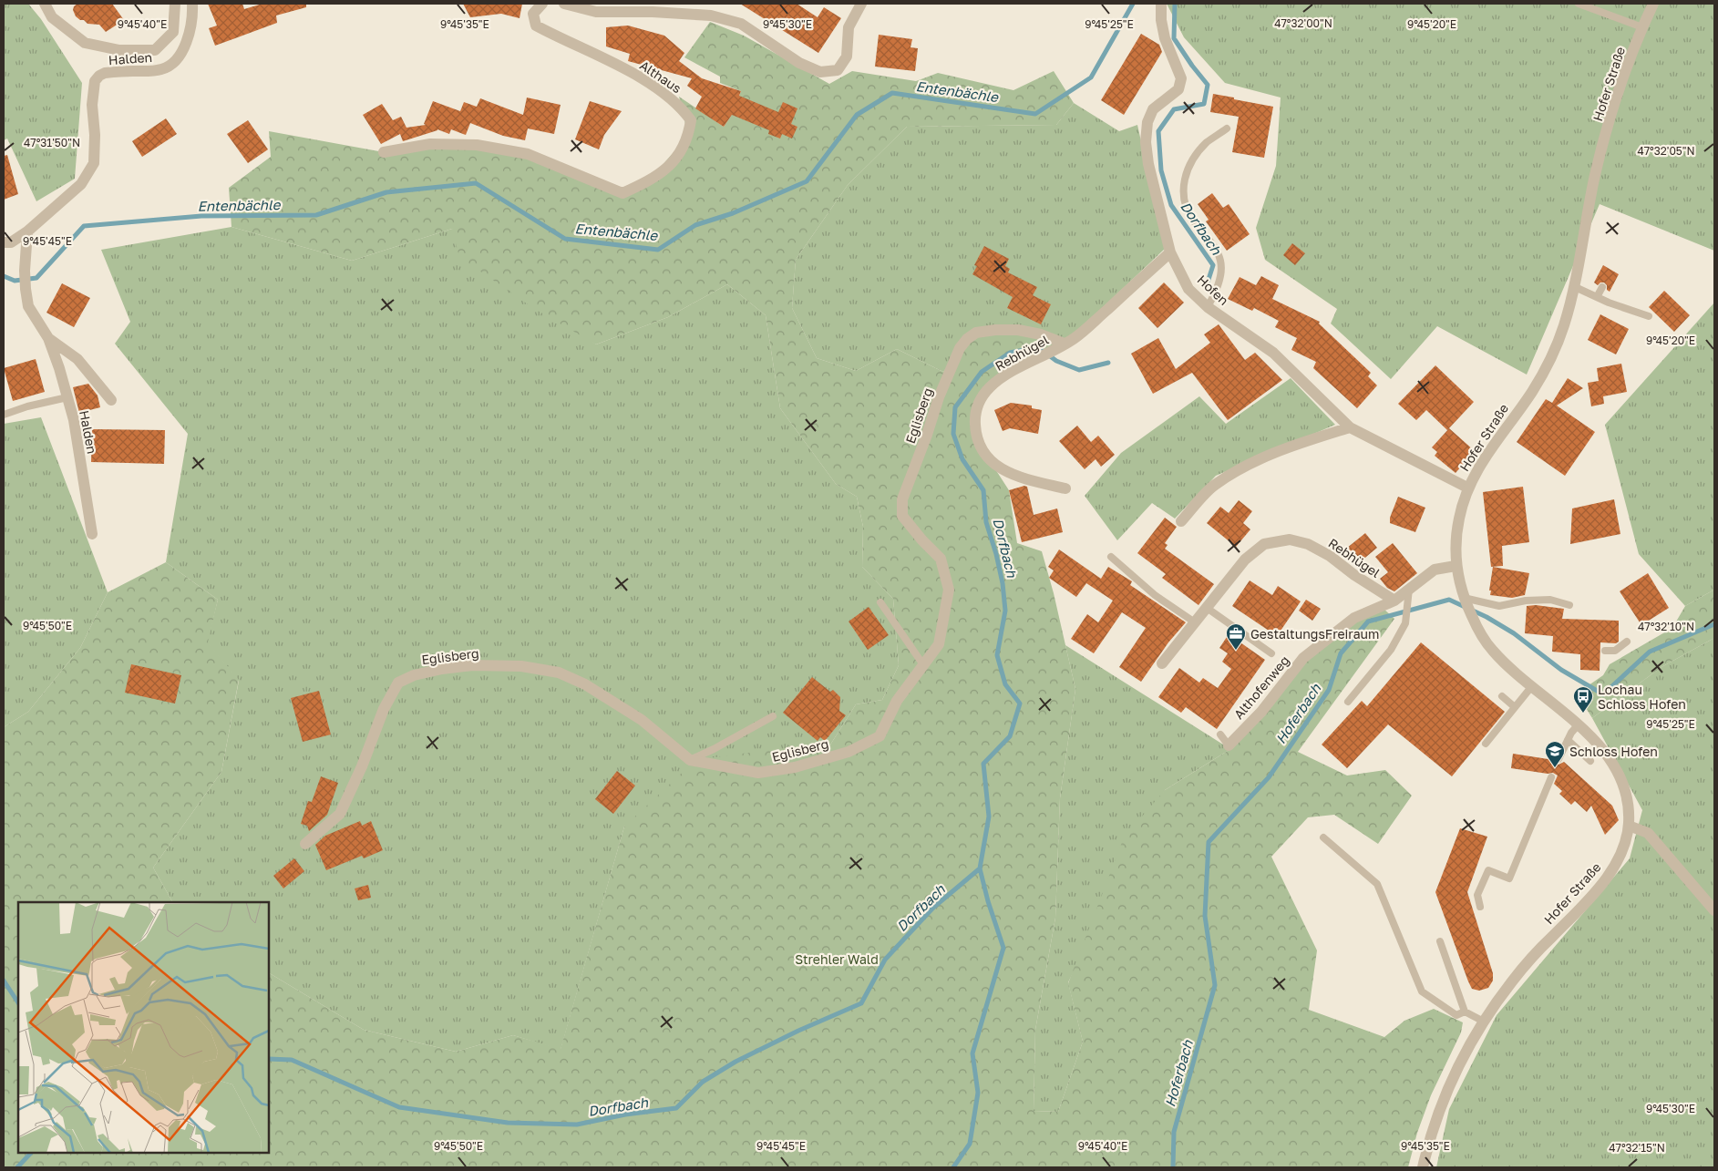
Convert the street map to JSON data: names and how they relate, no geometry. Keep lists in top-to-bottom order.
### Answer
{
  "streets": {
    "street": [
      "Halden",
      "Althaus",
      "Hofer Straße",
      "Hofen",
      "Rebhügel",
      "Eglisberg",
      "Althofenweg"
    ]
  },
  "crossings": [
    ["Hofer Straße", "Hofen"],
    ["Hofer Straße", "Althofenweg"],
    ["Hofen", "Rebhügel"],
    ["Rebhügel", "Eglisberg"],
    ["Rebhügel", "Althofenweg"]
  ],
  "water": ["Entenbächle", "Dorfbach", "Hoferbach"],
  "parks": ["Strehler Wald"],
  "places": {
    "office": ["GestaltungsFreiraum"],
    "bus stop": ["Lochau Schloss Hofen"],
    "school or university": ["Schloss Hofen"]
  },
  "coordinates": [
    "47°32'00\"N",
    "9°45'20\"E",
    "9°45'40\"E",
    "9°45'35\"E",
    "9°45'30\"E",
    "9°45'25\"E",
    "47°31'50\"N",
    "47°32'05\"N",
    "9°45'45\"E",
    "9°45'50\"E",
    "47°32'10\"N",
    "47°32'15\"N"
  ]
}
